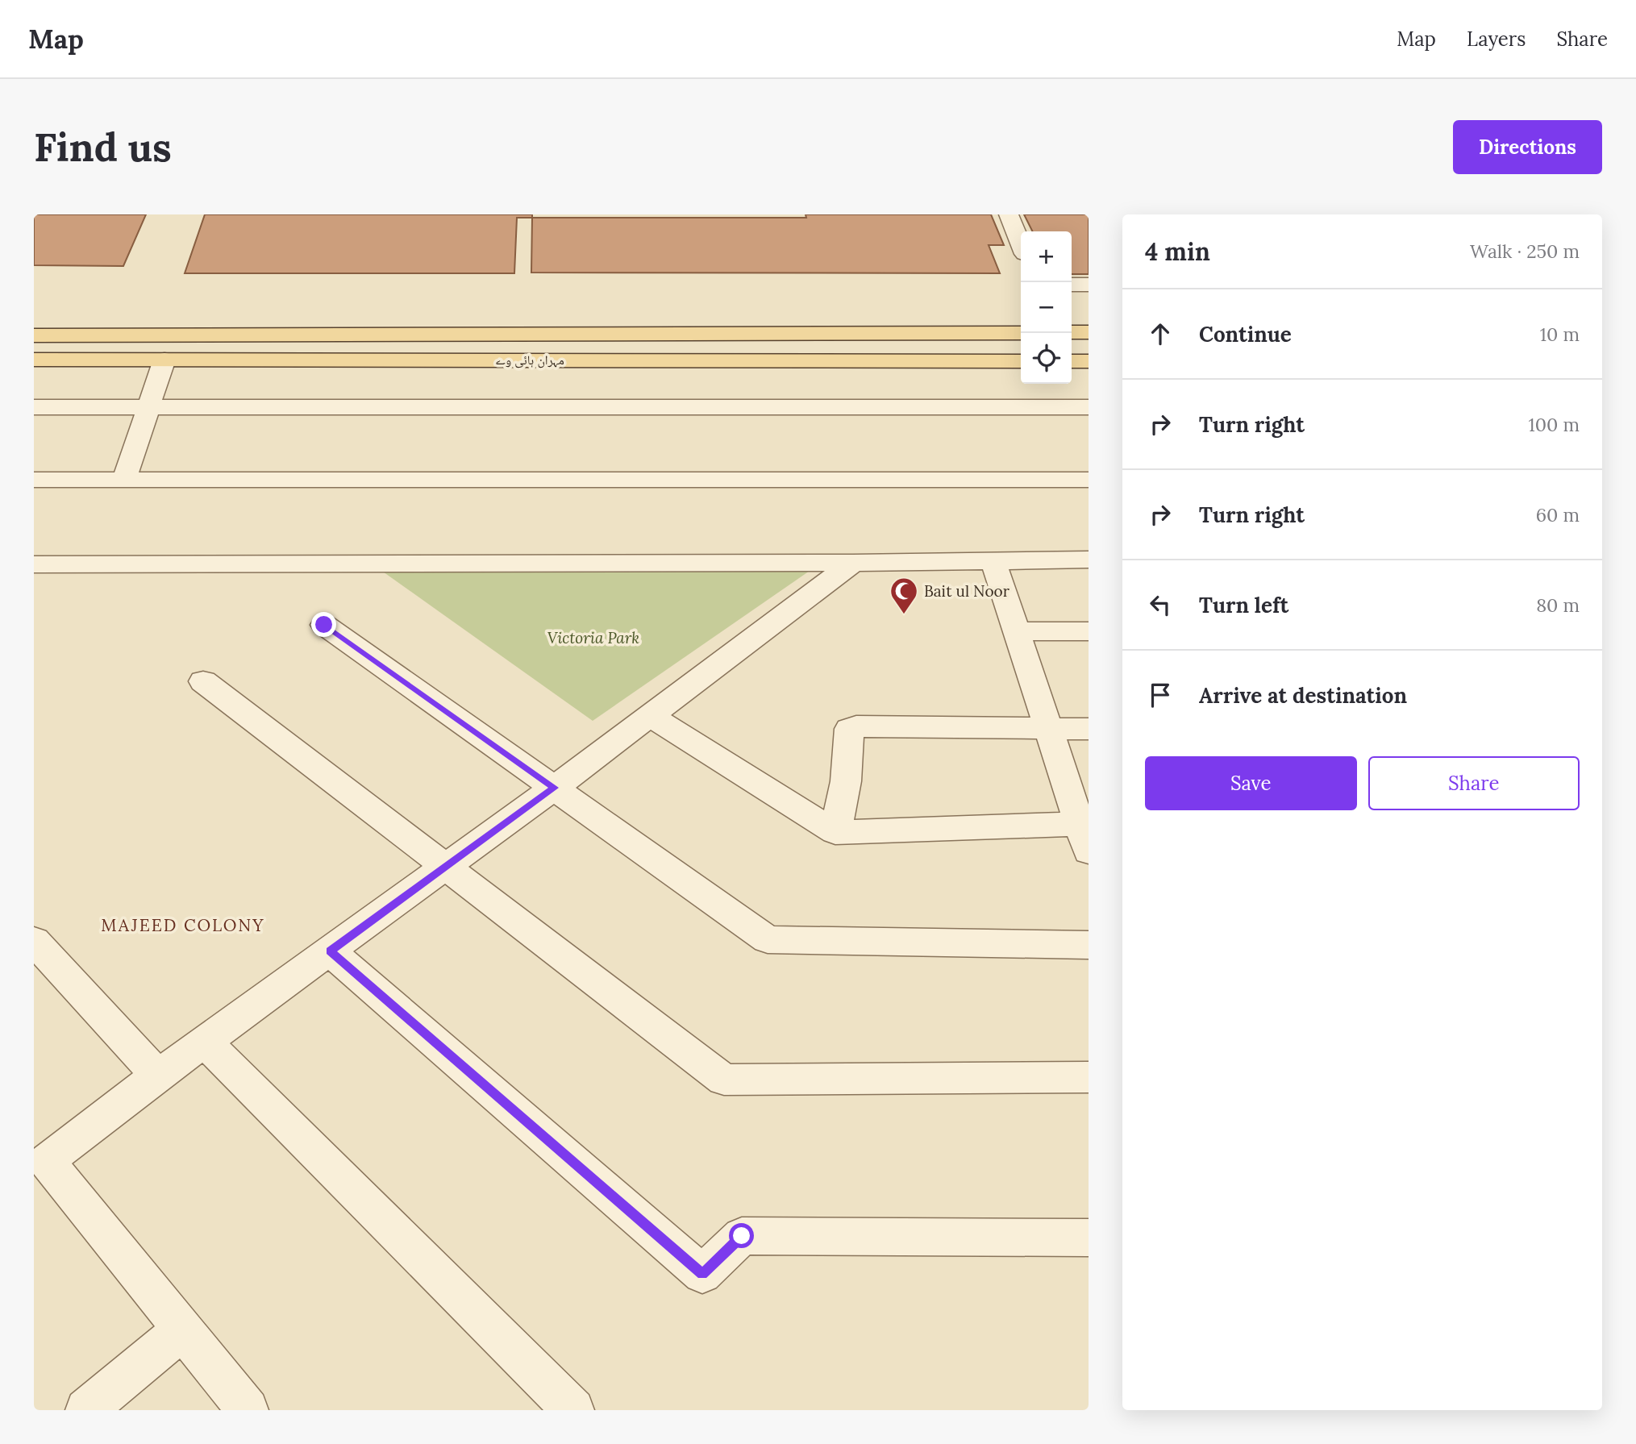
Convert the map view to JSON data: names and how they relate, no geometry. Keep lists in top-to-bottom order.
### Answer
{
  "streets": {
    "main road": ["مہران ہائی وے"]
  },
  "districts": ["MAJEED COLONY"],
  "parks": ["Victoria Park"],
  "places": {
    "mosque": ["Bait ul Noor"]
  },
  "page": {
    "header": "Map",
    "nav": ["Map", "Layers", "Share"],
    "buttons": [
      "Directions",
      ["Save", "Share"]
    ],
    "title": "Find us",
    "heading": ["4 min", "Walk · 250 m"],
    "map_buttons": ["+", "−"],
    "list": [
      ["Continue", "10 m"],
      ["Turn right", "100 m"],
      ["Turn right", "60 m"],
      ["Turn left", "80 m"],
      "Arrive at destination"
    ]
  }
}
